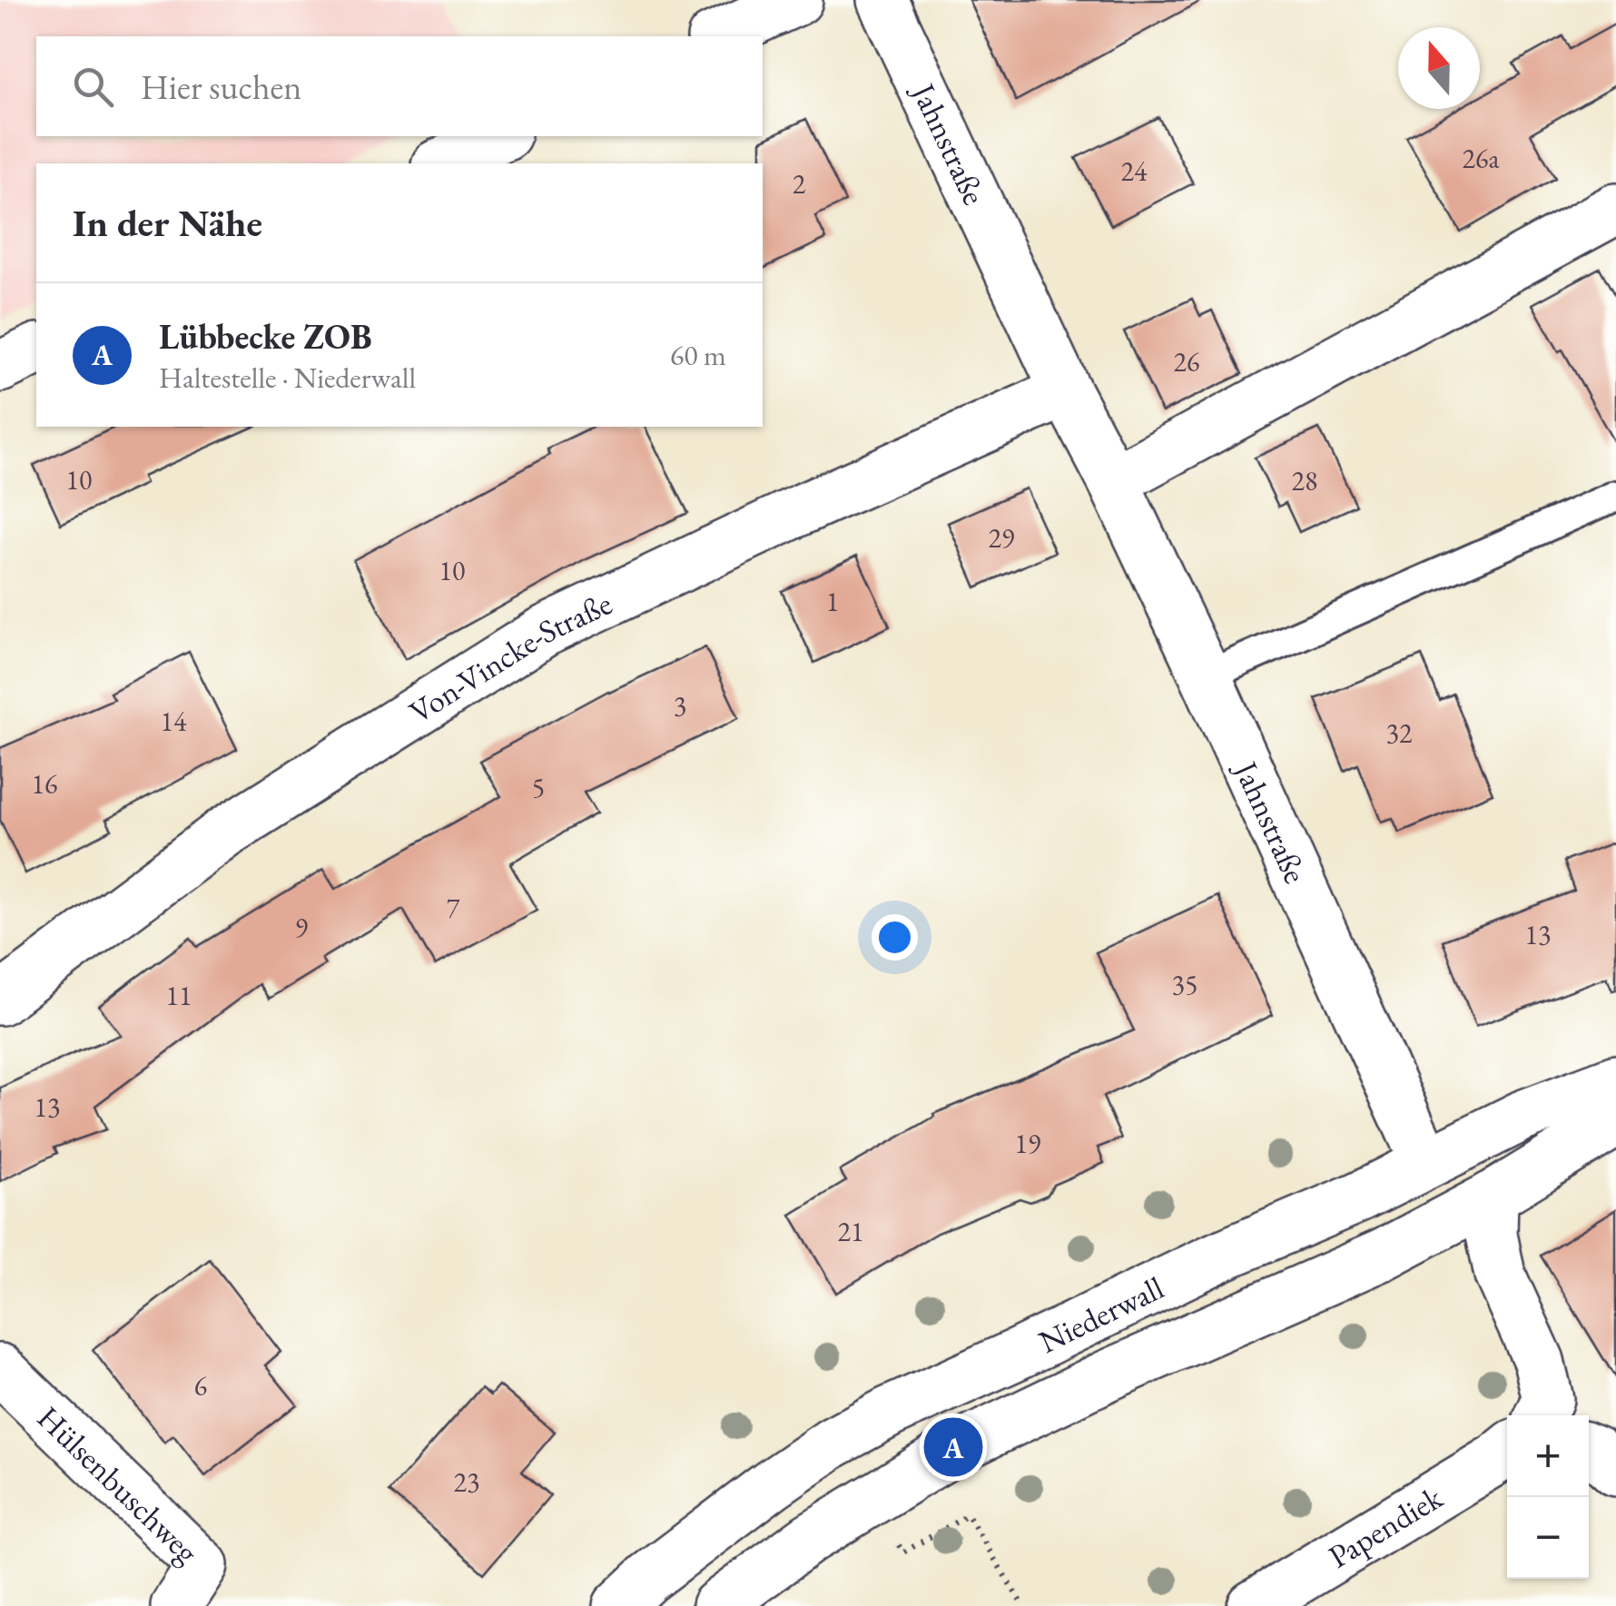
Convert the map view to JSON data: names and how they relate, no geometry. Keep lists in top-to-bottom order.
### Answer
{
  "streets": {
    "street": [
      "Jahnstraße",
      "Von-Vincke-Straße",
      "Niederwall",
      "Hülsenbuschweg",
      "Papendiek"
    ]
  },
  "crossings": [
    ["Jahnstraße", "Von-Vincke-Straße"],
    ["Jahnstraße", "Niederwall"]
  ],
  "house_numbers": [
    "26a",
    "24",
    "2",
    "26",
    "10",
    "28",
    "29",
    "10",
    "1",
    "3",
    "14",
    "32",
    "16",
    "5",
    "7",
    "9",
    "13",
    "35",
    "11",
    "13",
    "19",
    "21",
    "6",
    "23"
  ],
  "north": "top",
  "page": {
    "search": "Hier suchen",
    "heading": "In der Nähe",
    "list": [
      {
        "mark": "A",
        "name": "Lübbecke ZOB",
        "note": "Haltestelle · Niederwall",
        "value": "60 m"
      }
    ],
    "pins": "A",
    "map_buttons": ["+", "−"]
  }
}
